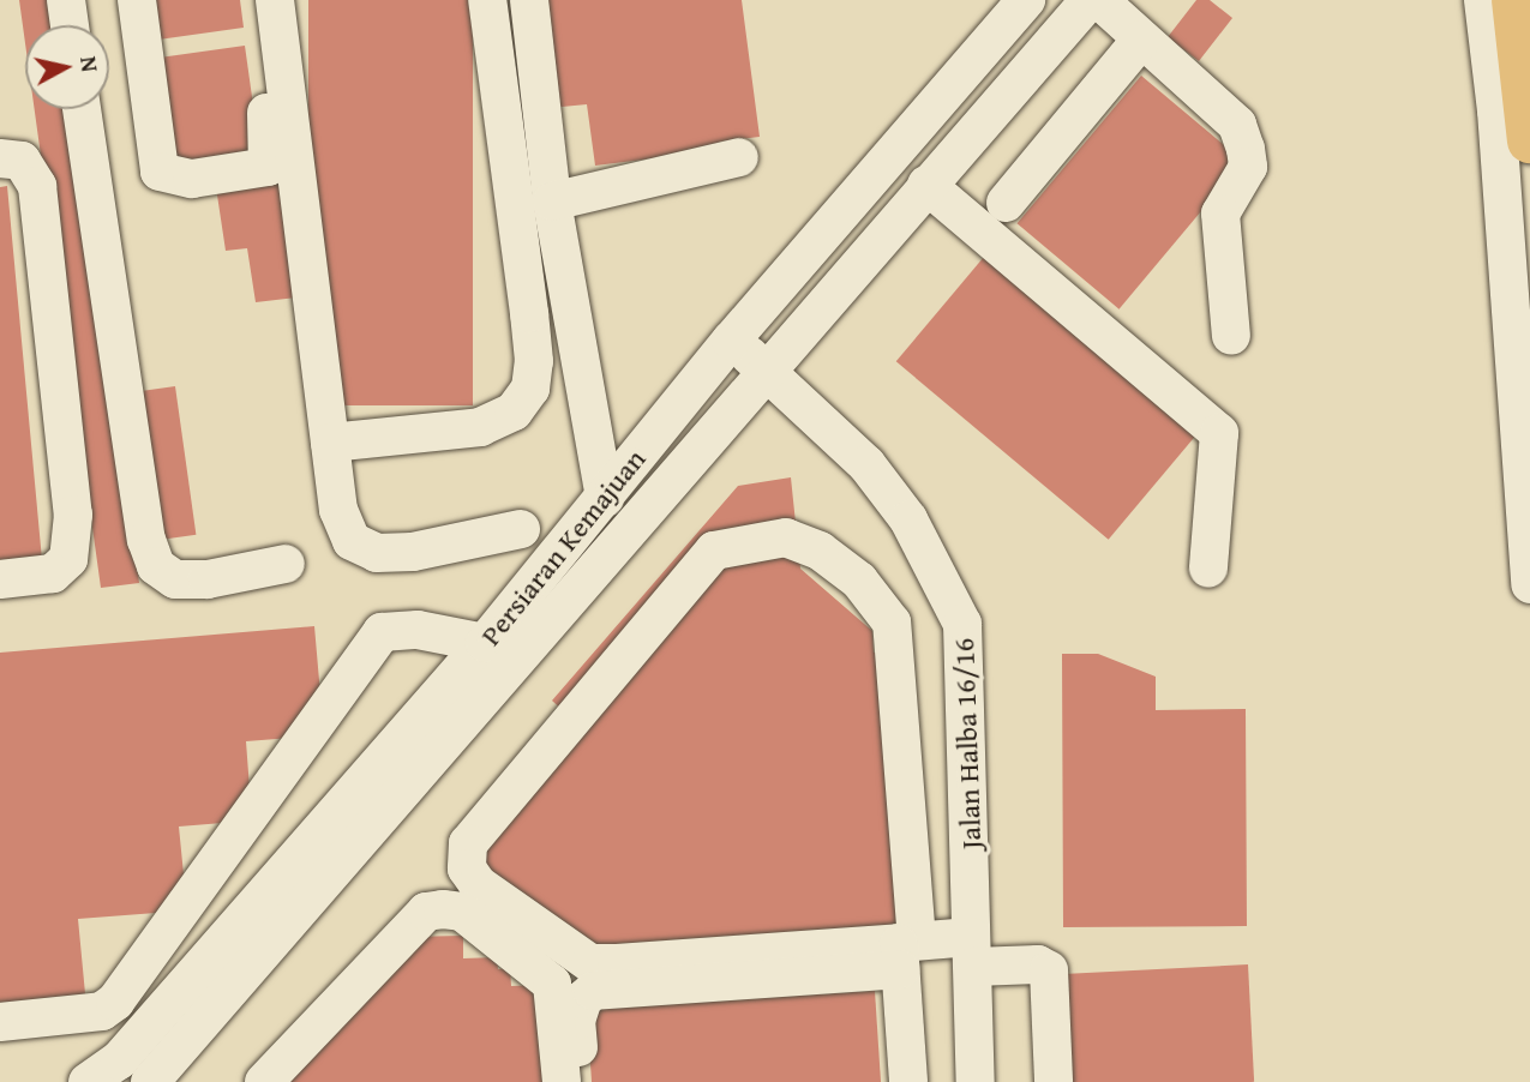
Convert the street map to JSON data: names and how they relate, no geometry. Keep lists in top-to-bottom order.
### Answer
{
  "streets": {
    "street": ["Persiaran Kemajuan", "Jalan Halba 16/16"]
  },
  "crossings": [
    ["Persiaran Kemajuan", "Jalan Halba 16/16"]
  ],
  "north": "right"
}
